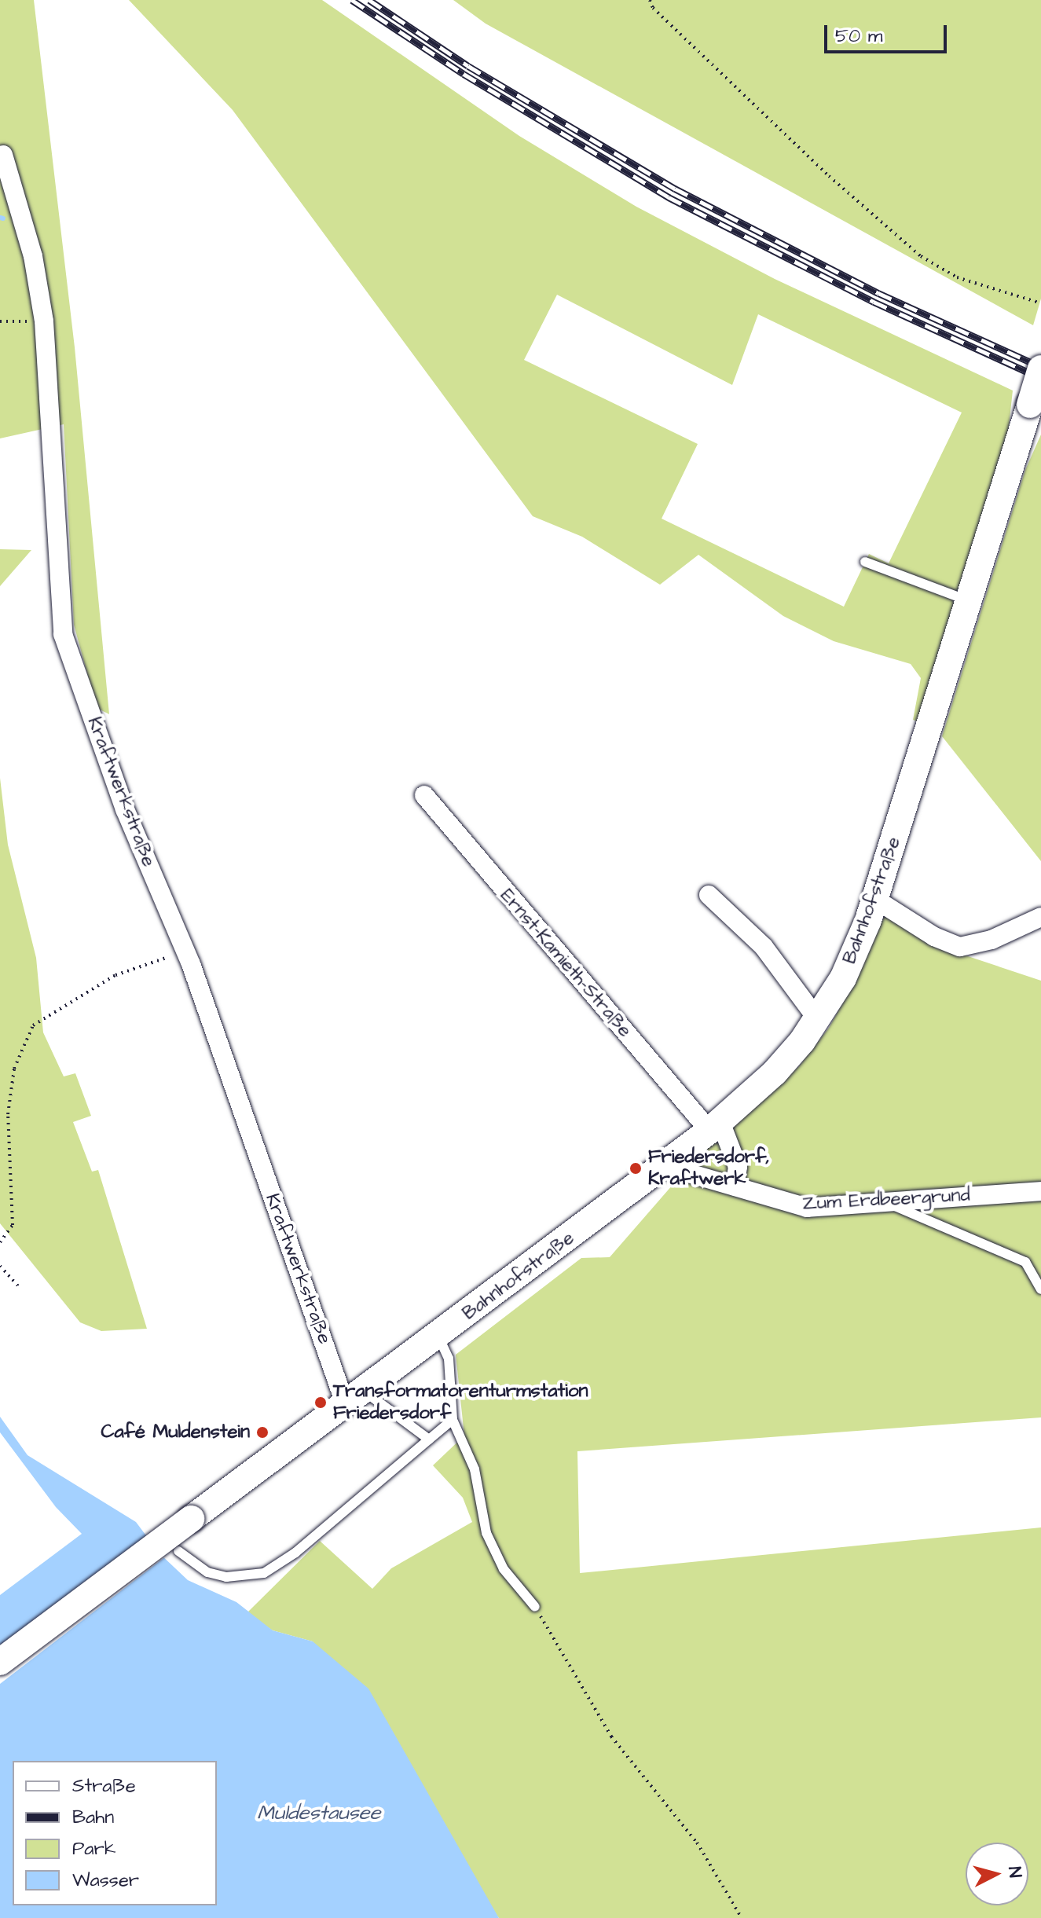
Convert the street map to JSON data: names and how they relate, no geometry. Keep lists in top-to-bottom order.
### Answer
{
  "streets": {
    "main road": ["Bahnhofstraße"],
    "street": ["Kraftwerkstraße", "Ernst-Kamieth-Straße", "Zum Erdbeergrund"]
  },
  "crossings": [
    ["Kraftwerkstraße", "Bahnhofstraße"],
    ["Bahnhofstraße", "Ernst-Kamieth-Straße"],
    ["Bahnhofstraße", "Zum Erdbeergrund"]
  ],
  "water": ["Muldestausee"],
  "places": ["Friedersdorf, Kraftwerk", "Transformatorenturmstation Friedersdorf", "Café Muldenstein"],
  "legend": [
    "Straße",
    "Bahn",
    "Park",
    "Wasser"
  ],
  "scale_bar": "50 m",
  "north": "right"
}
